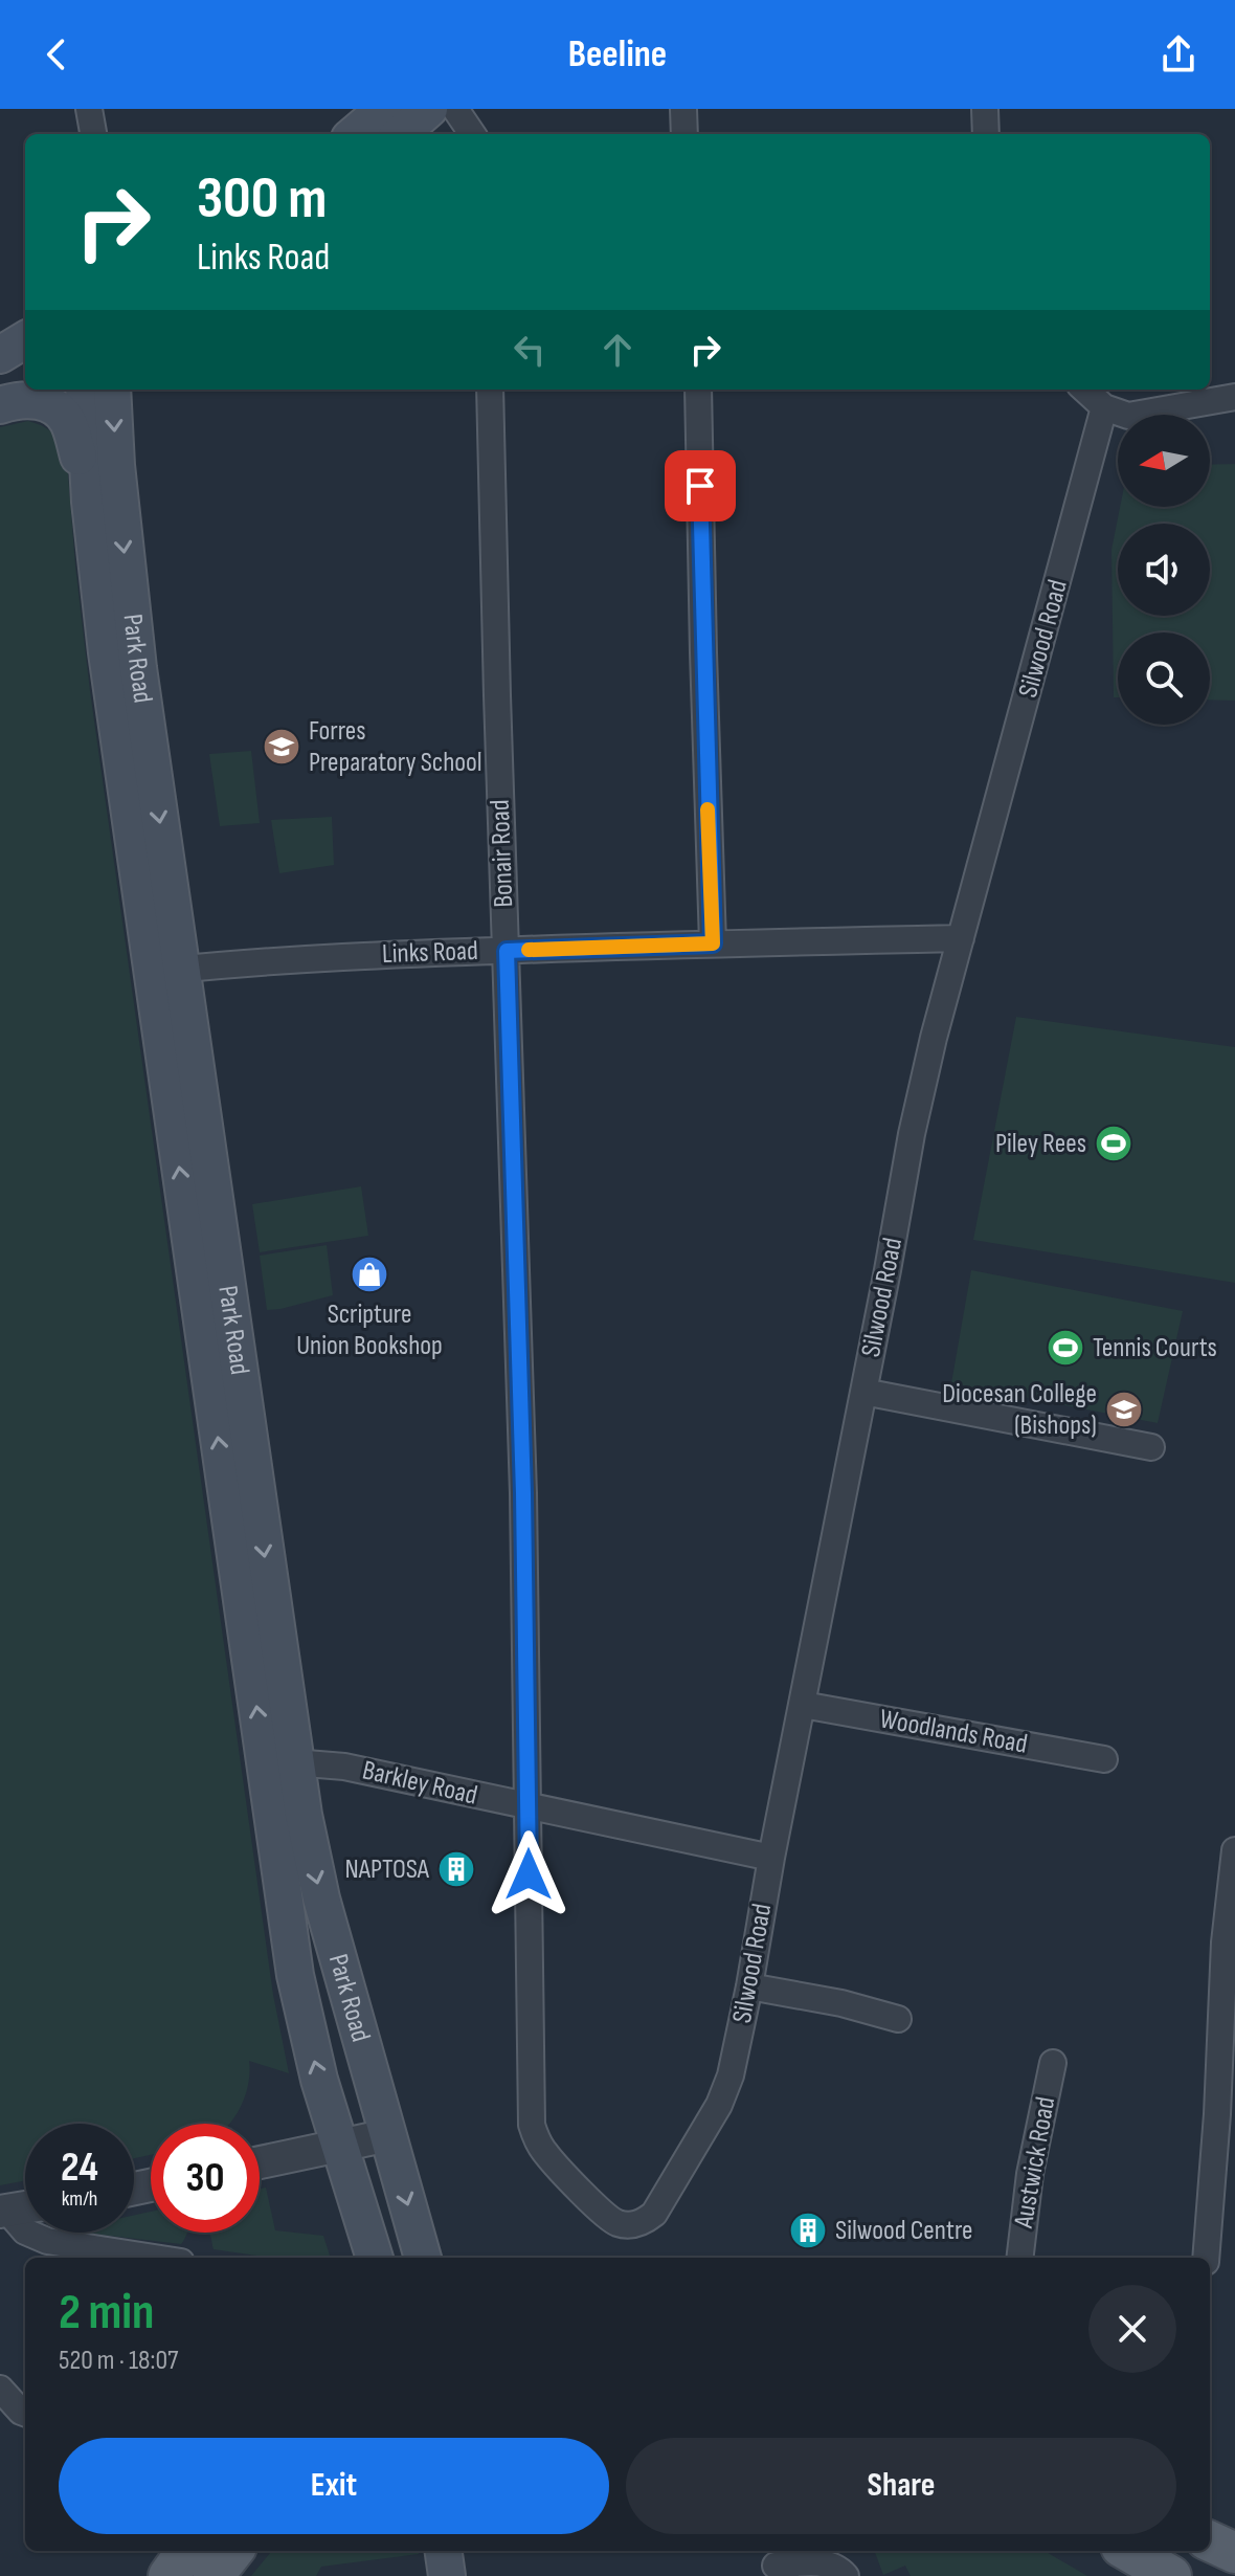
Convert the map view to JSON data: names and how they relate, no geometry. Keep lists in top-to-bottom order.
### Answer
{
  "streets": {
    "main road": ["Park Road"],
    "street": [
      "Silwood Road",
      "Bonair Road",
      "Links Road",
      "Woodlands Road",
      "Barkley Road",
      "Austwick Road"
    ]
  },
  "crossings": [
    ["Silwood Road", "Bonair Road"],
    ["Silwood Road", "Links Road"],
    ["Silwood Road", "Woodlands Road"],
    ["Silwood Road", "Barkley Road"],
    ["Park Road", "Links Road"],
    ["Park Road", "Barkley Road"],
    ["Bonair Road", "Links Road"],
    ["Bonair Road", "Barkley Road"]
  ],
  "places": {
    "school or university": ["Forres Preparatory School", "Diocesan College (Bishops)"],
    "sports": ["Piley Rees", "Tennis Courts"],
    "shop": ["Scripture Union Bookshop"],
    "building": ["NAPTOSA", "Silwood Centre"]
  },
  "north": "left",
  "page": {
    "header": "Beeline",
    "turn": ["300 m", "Links Road"],
    "speed": "24 km/h",
    "limit": "30",
    "heading": ["2 min", "520 m · 18:07"],
    "buttons": ["Exit", "Share"]
  }
}
